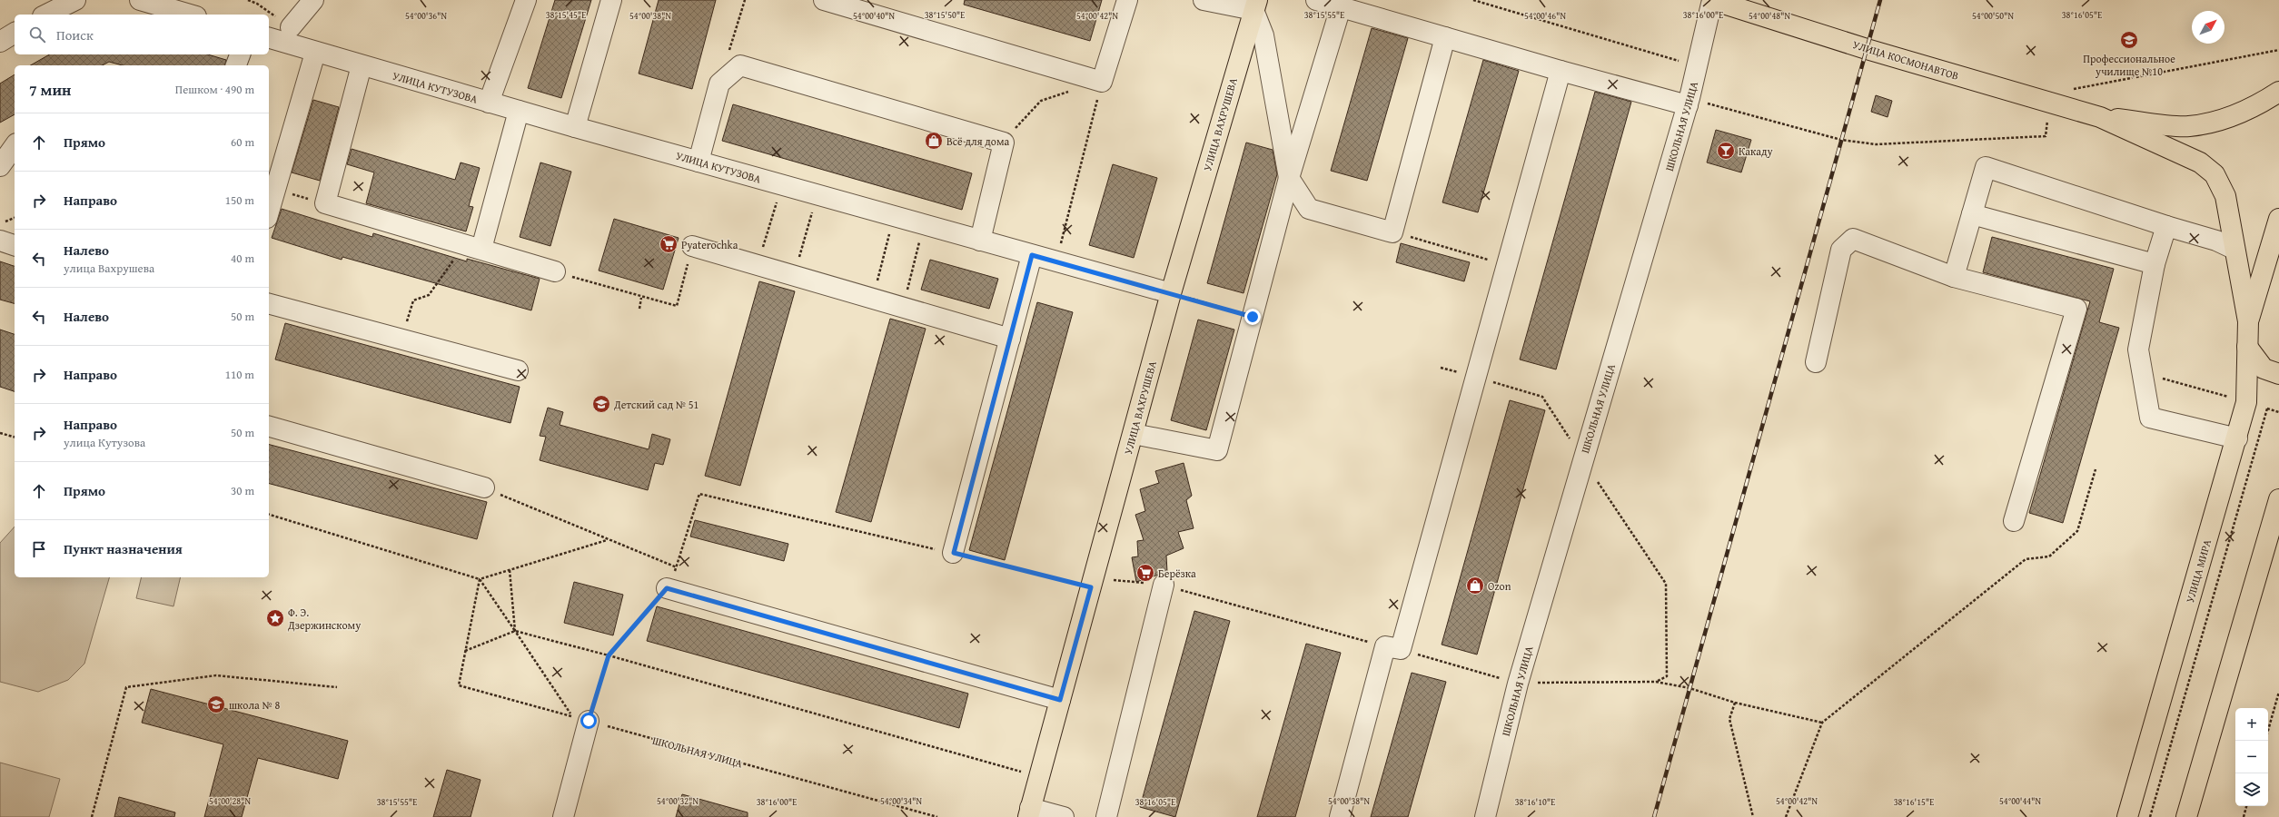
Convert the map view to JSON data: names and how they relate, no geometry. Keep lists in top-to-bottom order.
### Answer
{
  "streets": {
    "main road": ["УЛИЦА КОСМОНАВТОВ", "УЛИЦА ВАХРУШЕВА", "УЛИЦА МИРА"],
    "street": ["УЛИЦА КУТУЗОВА", "ШКОЛЬНАЯ УЛИЦА"]
  },
  "crossings": [
    ["УЛИЦА КОСМОНАВТОВ", "ШКОЛЬНАЯ УЛИЦА"],
    ["УЛИЦА КУТУЗОВА", "УЛИЦА ВАХРУШЕВА"]
  ],
  "places": {
    "school or university": ["Профессиональное училище №10", "Детский сад № 51", "школа № 8"],
    "shop": ["Всё для дома", "Ozon"],
    "bar": ["Какаду"],
    "supermarket": ["Pyaterochka", "Берёзка"],
    "place": ["Ф. Э. Дзержинскому"]
  },
  "north": "top right",
  "page": {
    "search": "Поиск",
    "heading": ["7 мин", "Пешком · 490 m"],
    "list": [
      ["Прямо", "60 m"],
      ["Направо", "150 m"],
      ["Налево", "улица Вахрушева", "40 m"],
      ["Налево", "50 m"],
      ["Направо", "110 m"],
      ["Направо", "улица Кутузова", "50 m"],
      ["Прямо", "30 m"],
      "Пункт назначения"
    ],
    "map_buttons": ["+", "−"]
  },
  "coordinates": [
    "38°15'45\"E",
    "38°15'50\"E",
    "38°15'55\"E",
    "38°16'00\"E",
    "38°16'05\"E",
    "54°00'38\"N",
    "54°00'40\"N",
    "54°00'42\"N",
    "54°00'48\"N",
    "54°00'36\"N",
    "54°00'46\"N",
    "54°00'50\"N",
    "54°00'28\"N",
    "54°00'32\"N",
    "54°00'34\"N",
    "54°00'44\"N",
    "38°16'10\"E",
    "38°16'15\"E"
  ]
}
